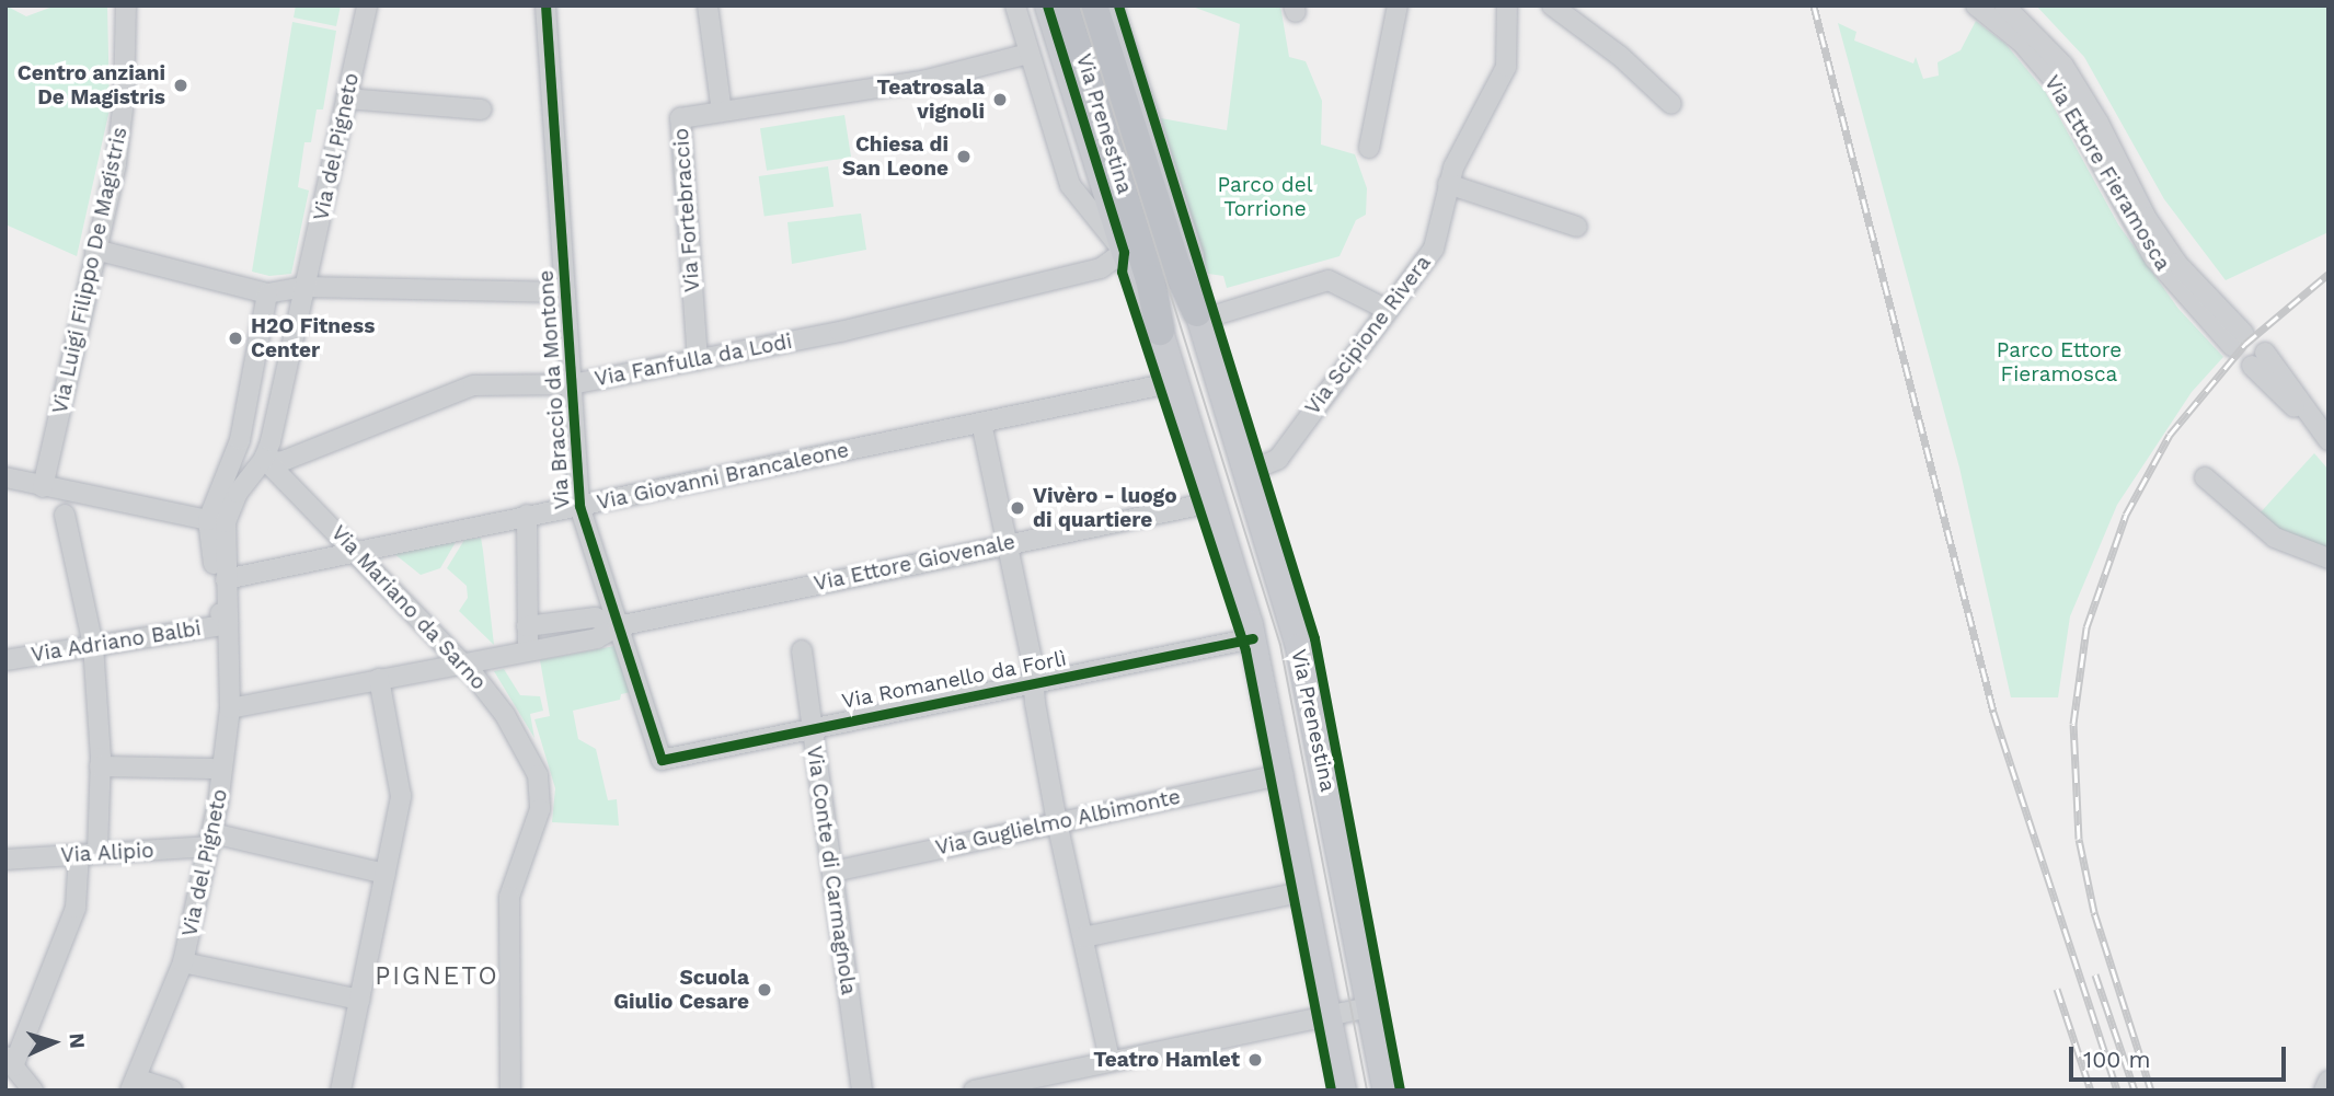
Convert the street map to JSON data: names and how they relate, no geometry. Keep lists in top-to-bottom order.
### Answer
{
  "streets": {
    "main road": ["Via Prenestina"],
    "street": [
      "Via del Pigneto",
      "Via Ettore Fieramosca",
      "Via Fortebraccio",
      "Via Luigi Filippo De Magistris",
      "Via Scipione Rivera",
      "Via Fanfulla da Lodi",
      "Via Braccio da Montone",
      "Via Giovanni Brancaleone",
      "Via Ettore Giovenale",
      "Via Mariano da Sarno",
      "Via Adriano Balbi",
      "Via Romanello da Forlì",
      "Via Guglielmo Albimonte",
      "Via Alipio",
      "Via Conte di Carmagnola"
    ]
  },
  "crossings": [
    ["Via Prenestina", "Via Fortebraccio"],
    ["Via Prenestina", "Via Scipione Rivera"],
    ["Via Prenestina", "Via Fanfulla da Lodi"],
    ["Via Prenestina", "Via Giovanni Brancaleone"],
    ["Via Prenestina", "Via Ettore Giovenale"],
    ["Via Prenestina", "Via Romanello da Forlì"],
    ["Via Prenestina", "Via Guglielmo Albimonte"],
    ["Via del Pigneto", "Via Fanfulla da Lodi"],
    ["Via del Pigneto", "Via Giovanni Brancaleone"],
    ["Via del Pigneto", "Via Ettore Giovenale"],
    ["Via del Pigneto", "Via Mariano da Sarno"],
    ["Via del Pigneto", "Via Adriano Balbi"],
    ["Via del Pigneto", "Via Alipio"],
    ["Via Fortebraccio", "Via Fanfulla da Lodi"],
    ["Via Fanfulla da Lodi", "Via Braccio da Montone"],
    ["Via Fanfulla da Lodi", "Via Mariano da Sarno"],
    ["Via Braccio da Montone", "Via Giovanni Brancaleone"],
    ["Via Braccio da Montone", "Via Ettore Giovenale"],
    ["Via Braccio da Montone", "Via Romanello da Forlì"],
    ["Via Giovanni Brancaleone", "Via Mariano da Sarno"],
    ["Via Ettore Giovenale", "Via Mariano da Sarno"],
    ["Via Romanello da Forlì", "Via Conte di Carmagnola"],
    ["Via Guglielmo Albimonte", "Via Conte di Carmagnola"]
  ],
  "districts": ["PIGNETO"],
  "parks": ["Parco del Torrione", "Parco Ettore Fieramosca"],
  "places": [
    "Centro anziani De Magistris",
    "Teatrosala vignoli",
    "Chiesa di San Leone",
    "H2O Fitness Center",
    "Vivèro - luogo di quartiere",
    "Scuola Giulio Cesare",
    "Teatro Hamlet"
  ],
  "scale_bar": "100 m",
  "north": "right"
}
